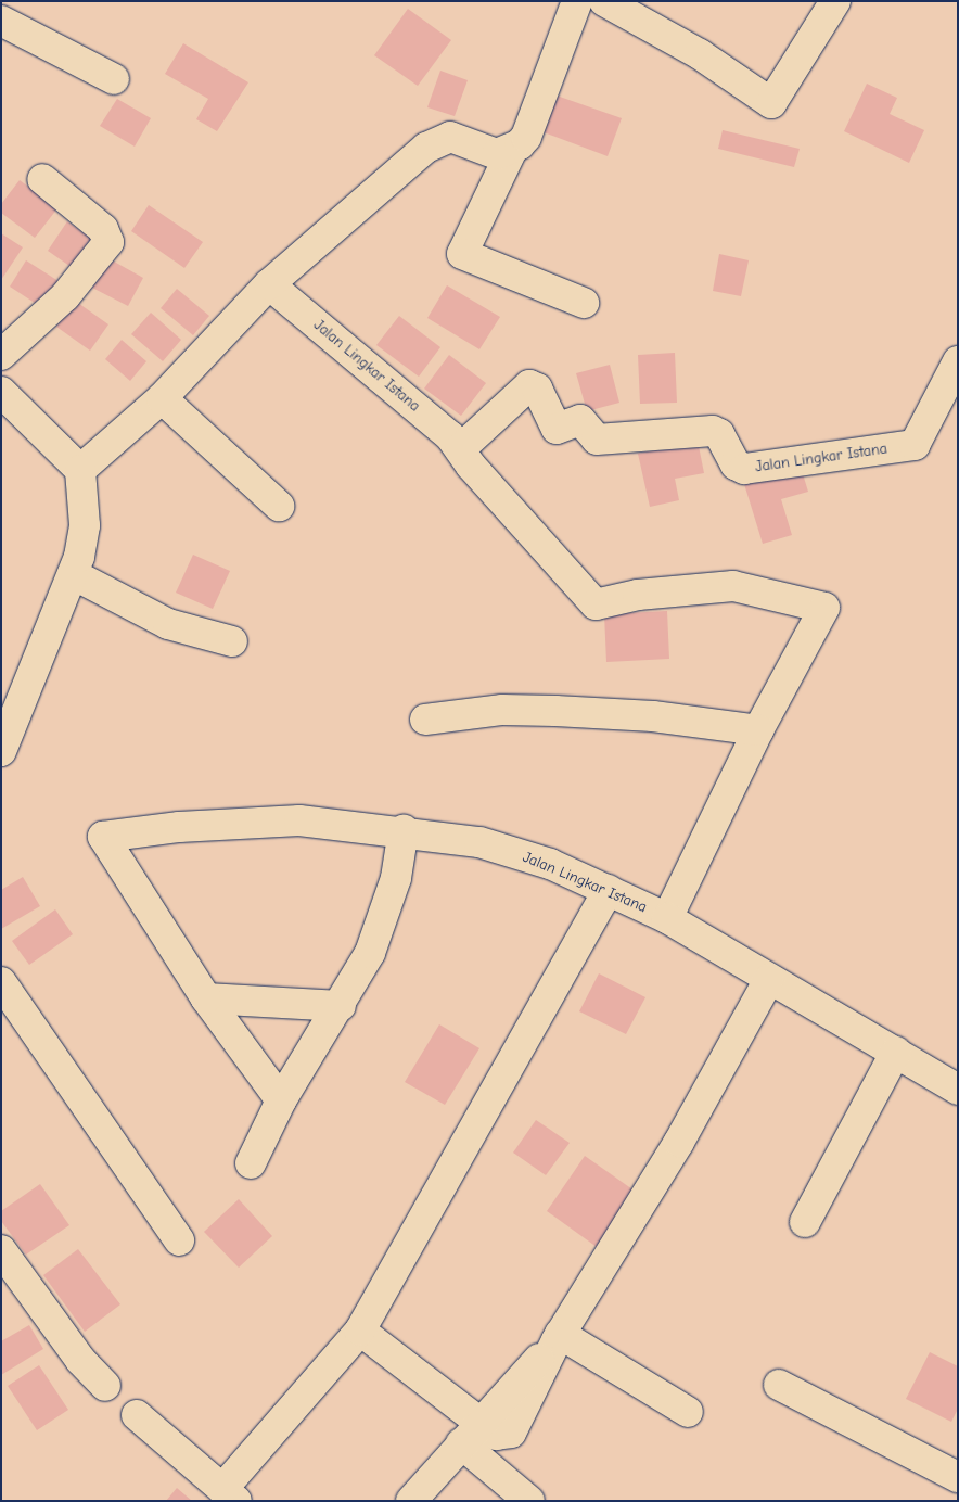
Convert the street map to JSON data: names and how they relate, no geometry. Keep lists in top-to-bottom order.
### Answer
{
  "streets": {
    "street": ["Jalan Lingkar Istana"]
  }
}
